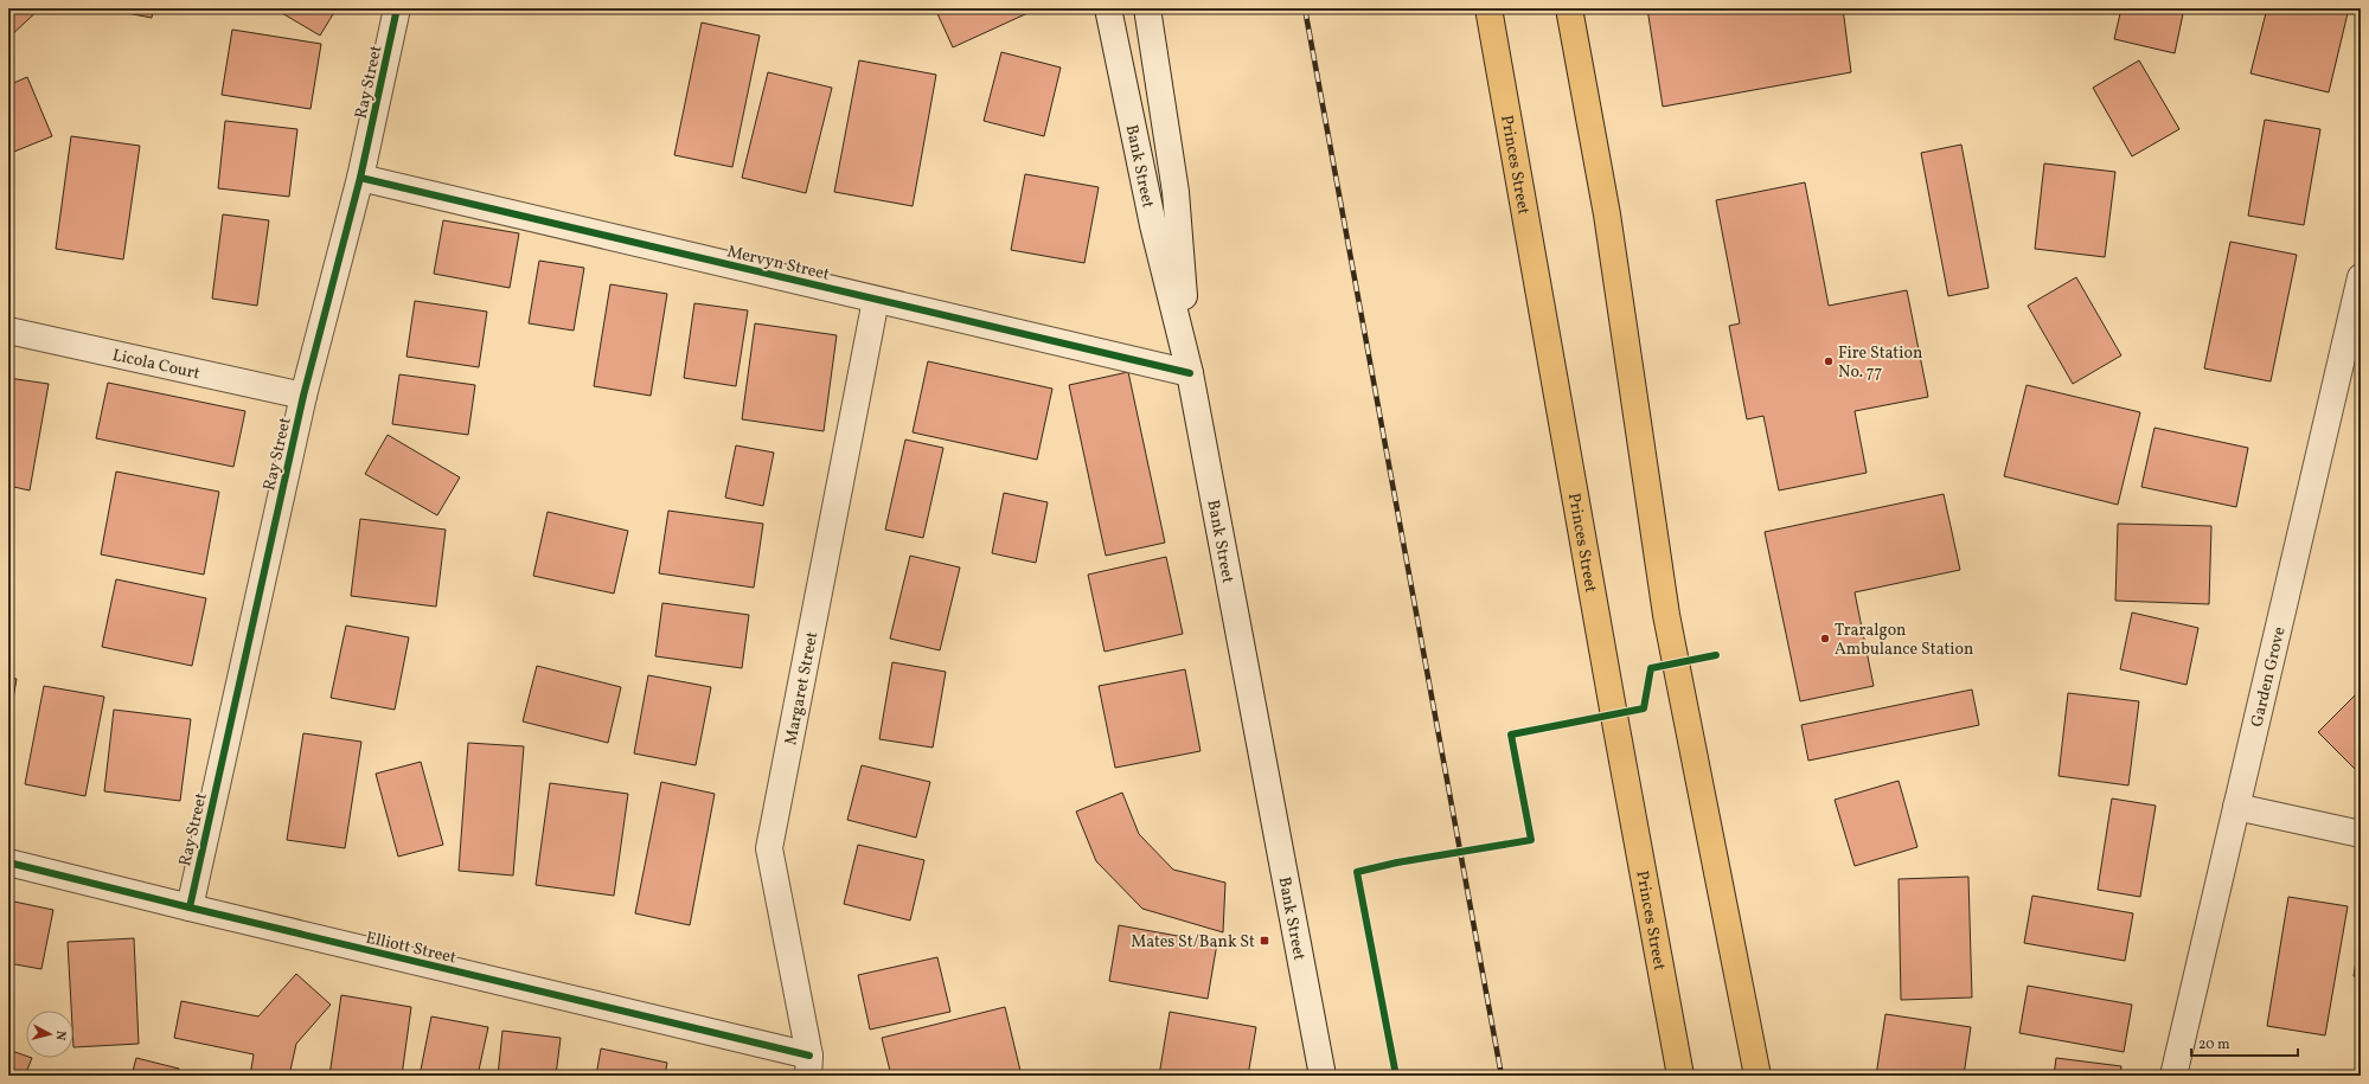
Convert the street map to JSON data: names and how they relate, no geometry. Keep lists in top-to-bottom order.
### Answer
{
  "streets": {
    "highway": ["Princes Street"],
    "street": [
      "Ray Street",
      "Bank Street",
      "Mervyn Street",
      "Licola Court",
      "Garden Grove",
      "Margaret Street",
      "Elliott Street"
    ]
  },
  "crossings": [
    ["Ray Street", "Mervyn Street"],
    ["Ray Street", "Licola Court"],
    ["Ray Street", "Elliott Street"],
    ["Bank Street", "Mervyn Street"],
    ["Mervyn Street", "Margaret Street"],
    ["Margaret Street", "Elliott Street"]
  ],
  "places": {
    "other": ["Fire Station No. 77", "Traralgon Ambulance Station"],
    "transit": ["Mates St/Bank St"]
  },
  "scale_bar": "20 m",
  "north": "right"
}
